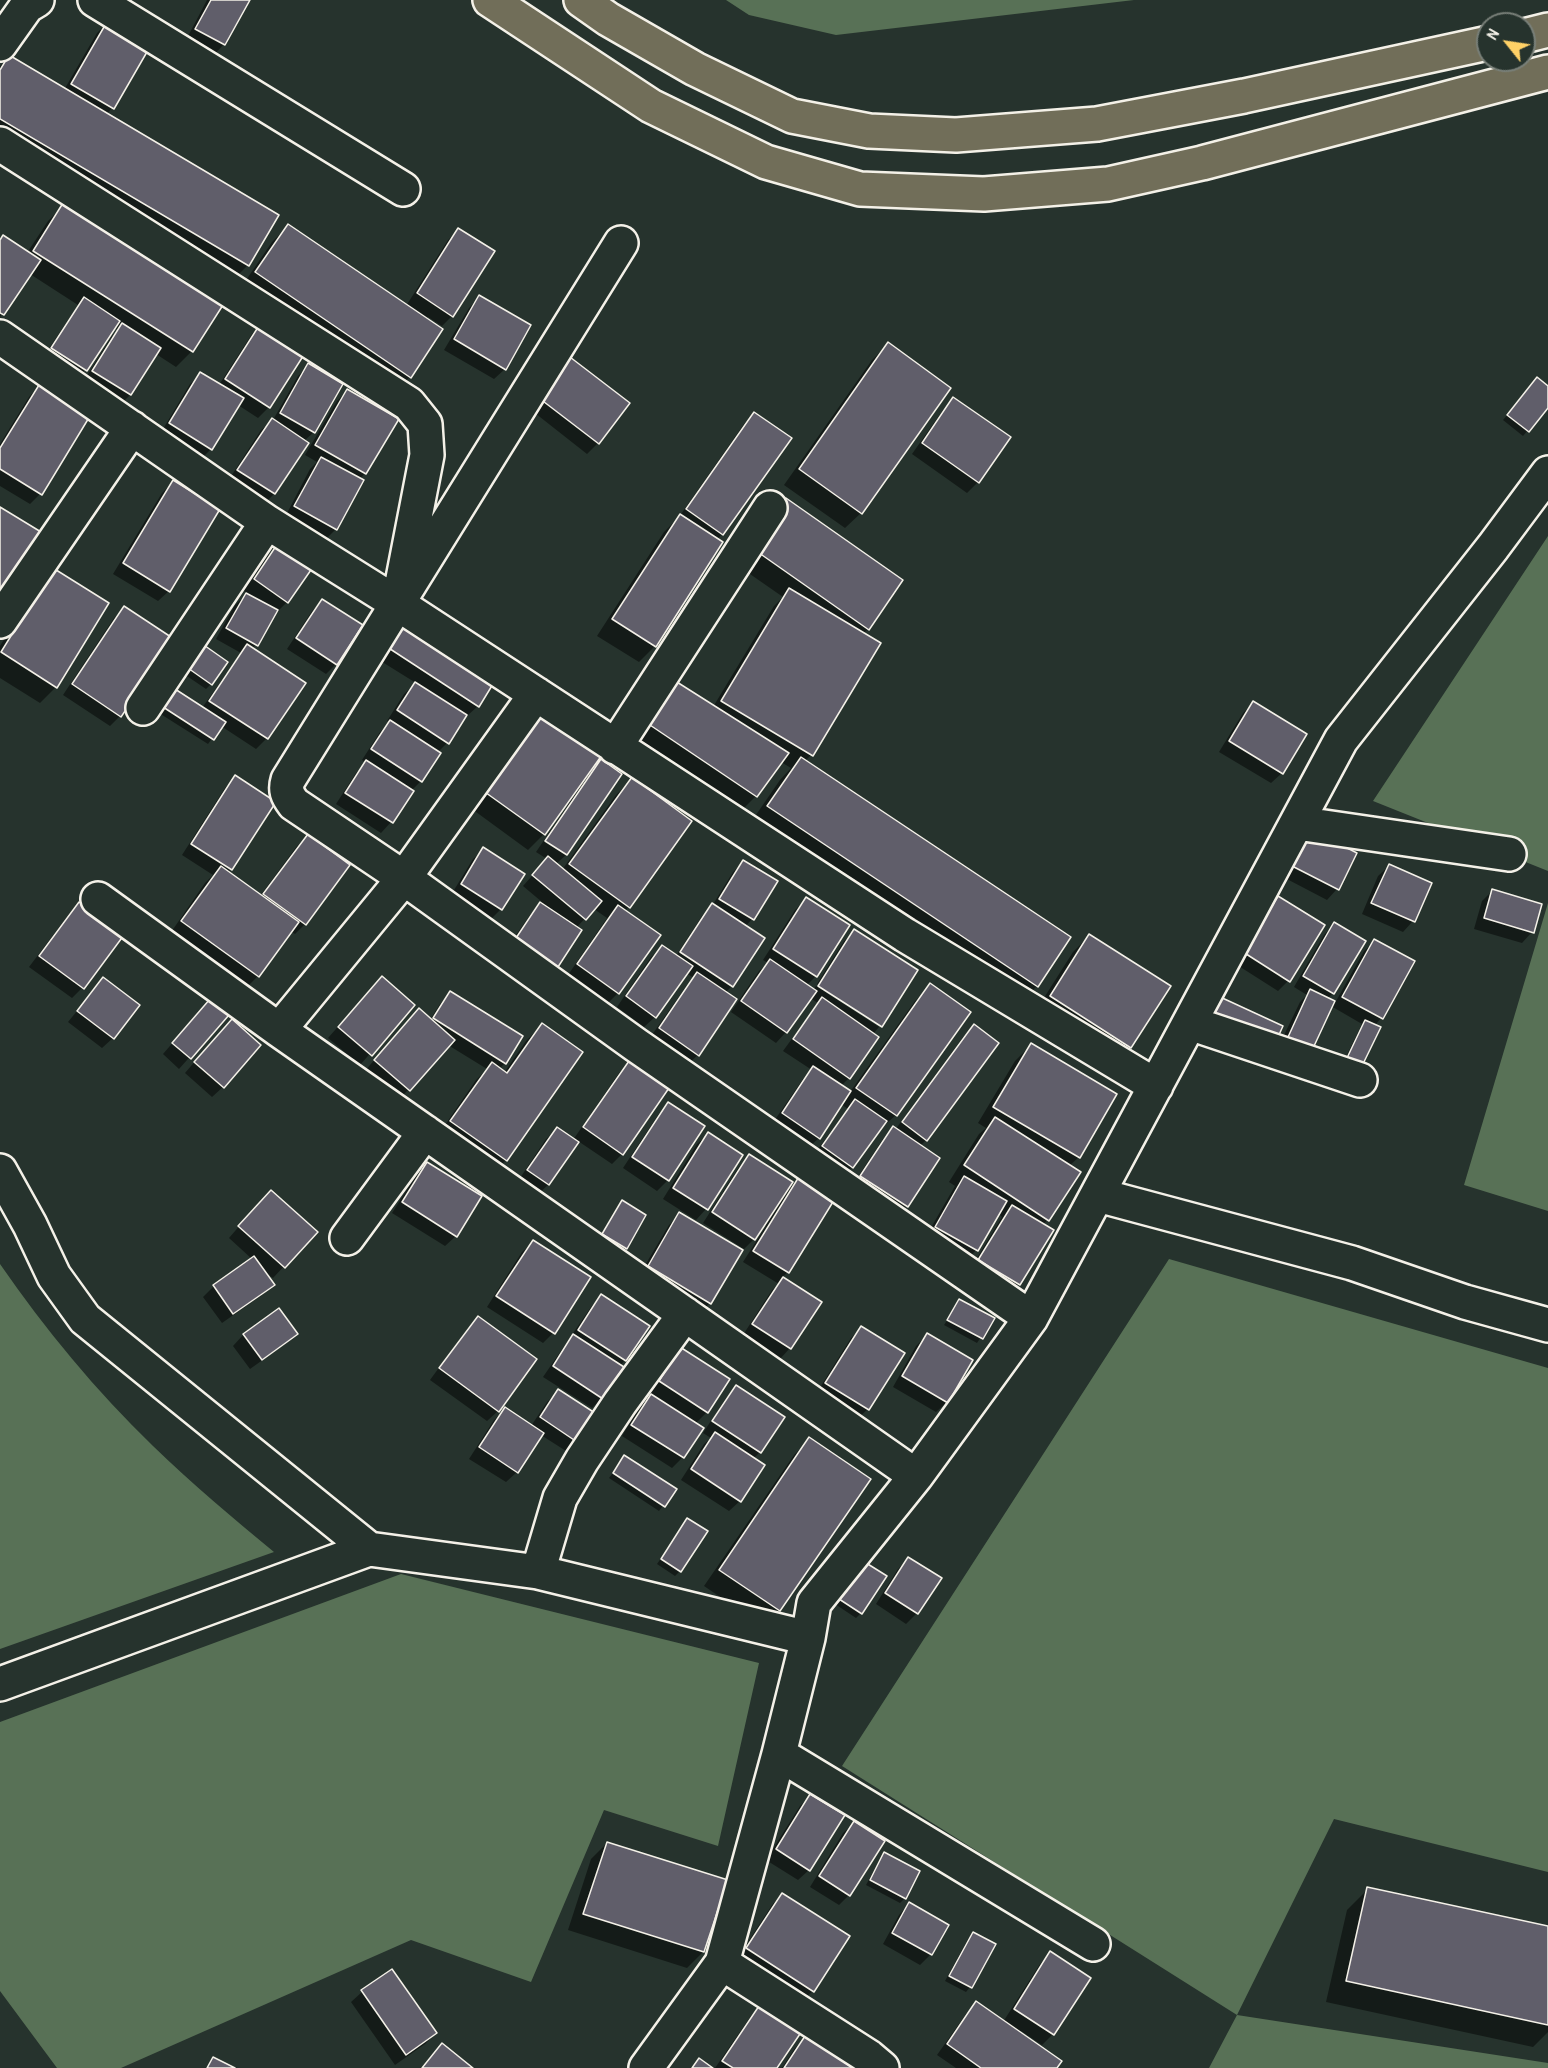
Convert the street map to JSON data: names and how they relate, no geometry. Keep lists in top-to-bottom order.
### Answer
{
  "north": "top left"
}
